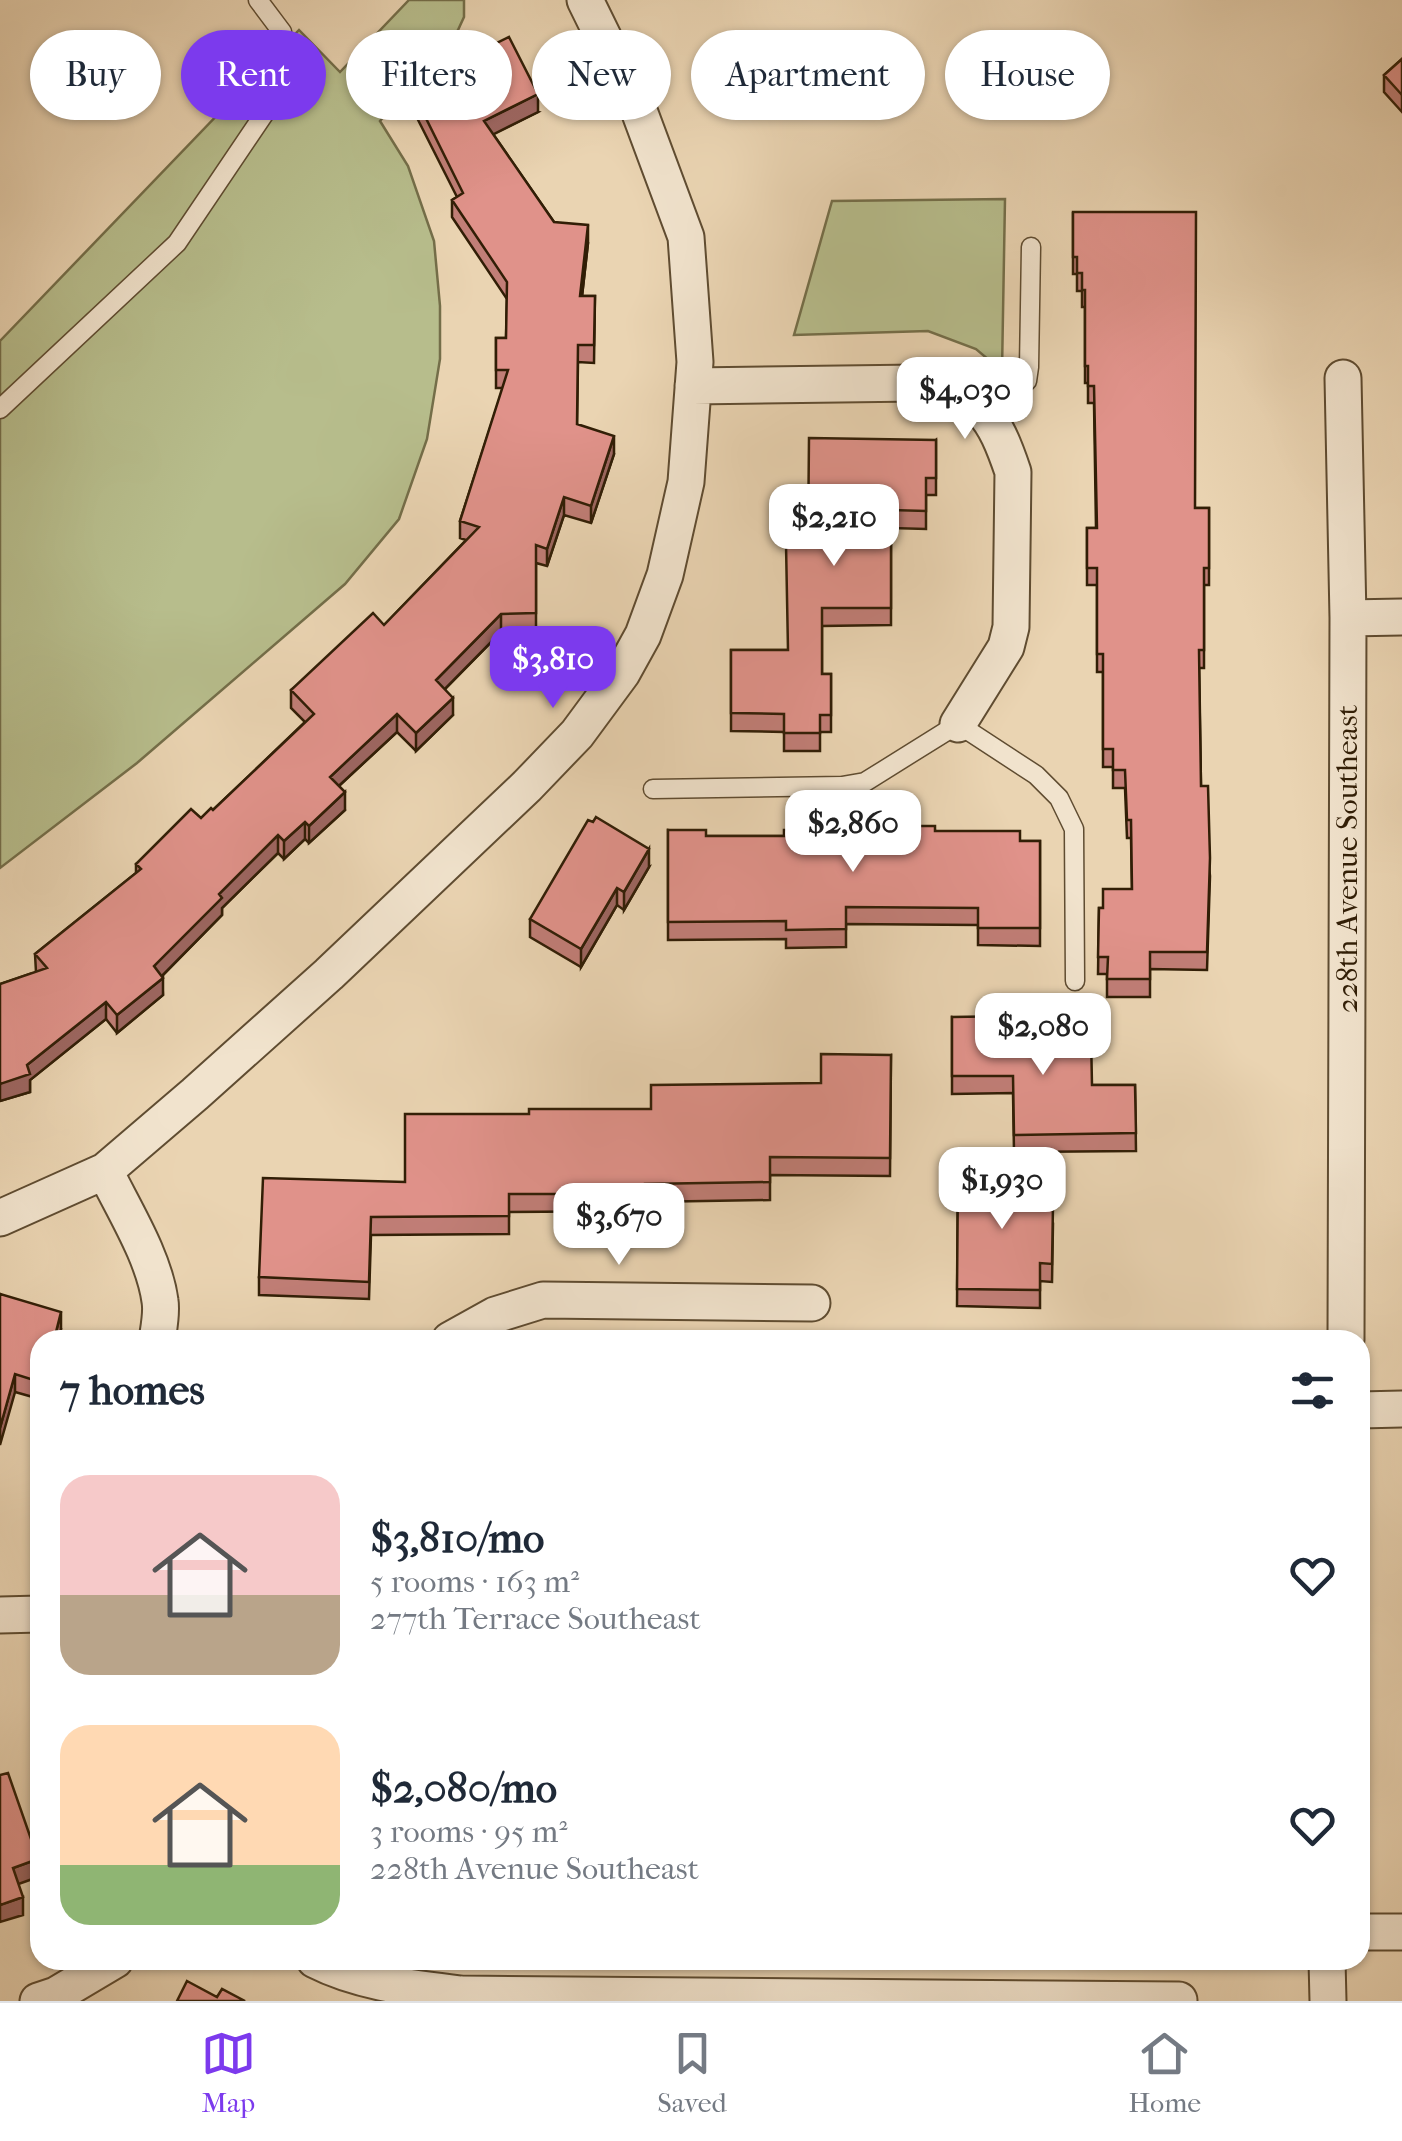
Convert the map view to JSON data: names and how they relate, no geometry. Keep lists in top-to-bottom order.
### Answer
{
  "streets": {
    "street": ["228th Avenue Southeast"]
  },
  "page": {
    "chip": [
      "Buy",
      "Rent",
      "Filters",
      "New",
      "Apartment",
      "House"
    ],
    "price": [
      "$4,030",
      "$2,210",
      "$3,810",
      "$2,860",
      "$2,080",
      "$1,930",
      "$3,670"
    ],
    "heading": "7 homes",
    "list": [
      {
        "name": "$3,810/mo",
        "note": "5 rooms · 163 m² · 277th Terrace Southeast"
      },
      {
        "name": "$2,080/mo",
        "note": "3 rooms · 95 m² · 228th Avenue Southeast"
      }
    ],
    "tabs": ["Map", "Saved", "Home"]
  }
}
